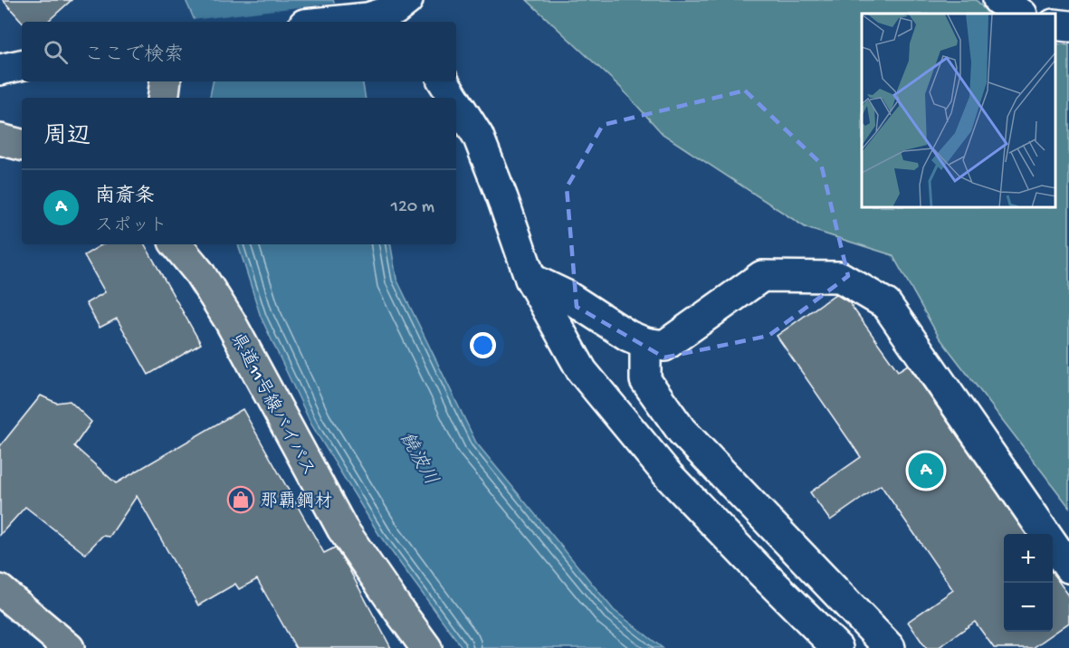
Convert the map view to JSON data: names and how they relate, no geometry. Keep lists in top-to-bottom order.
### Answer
{
  "streets": {
    "main road": ["県道11号線バイパス"]
  },
  "water": ["饒波川"],
  "places": {
    "shop": ["那覇鋼材"]
  },
  "page": {
    "search": "ここで検索",
    "heading": "周辺",
    "list": [
      {
        "mark": "A",
        "name": "南斎条",
        "note": "スポット",
        "value": "120 m"
      }
    ],
    "pins": "A",
    "map_buttons": ["+", "−"]
  }
}
